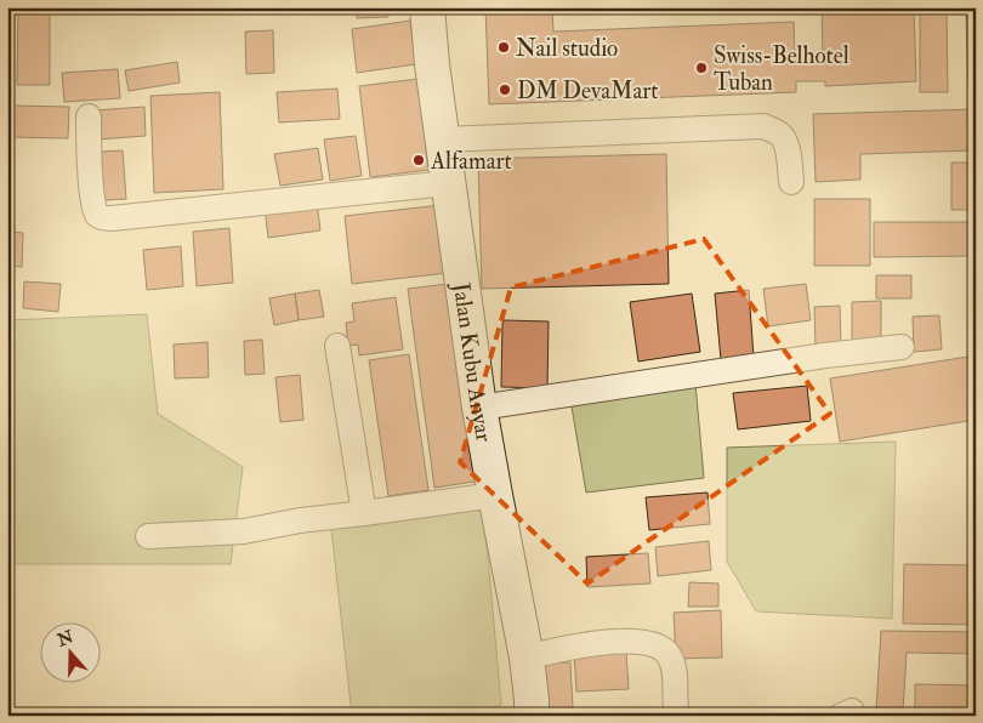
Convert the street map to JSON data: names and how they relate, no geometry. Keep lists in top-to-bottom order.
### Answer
{
  "streets": {
    "street": ["Jalan Kubu Anyar"]
  },
  "places": [
    "Nail studio",
    "Swiss-Belhotel Tuban",
    "DM DevaMart",
    "Alfamart"
  ],
  "north": "top"
}
